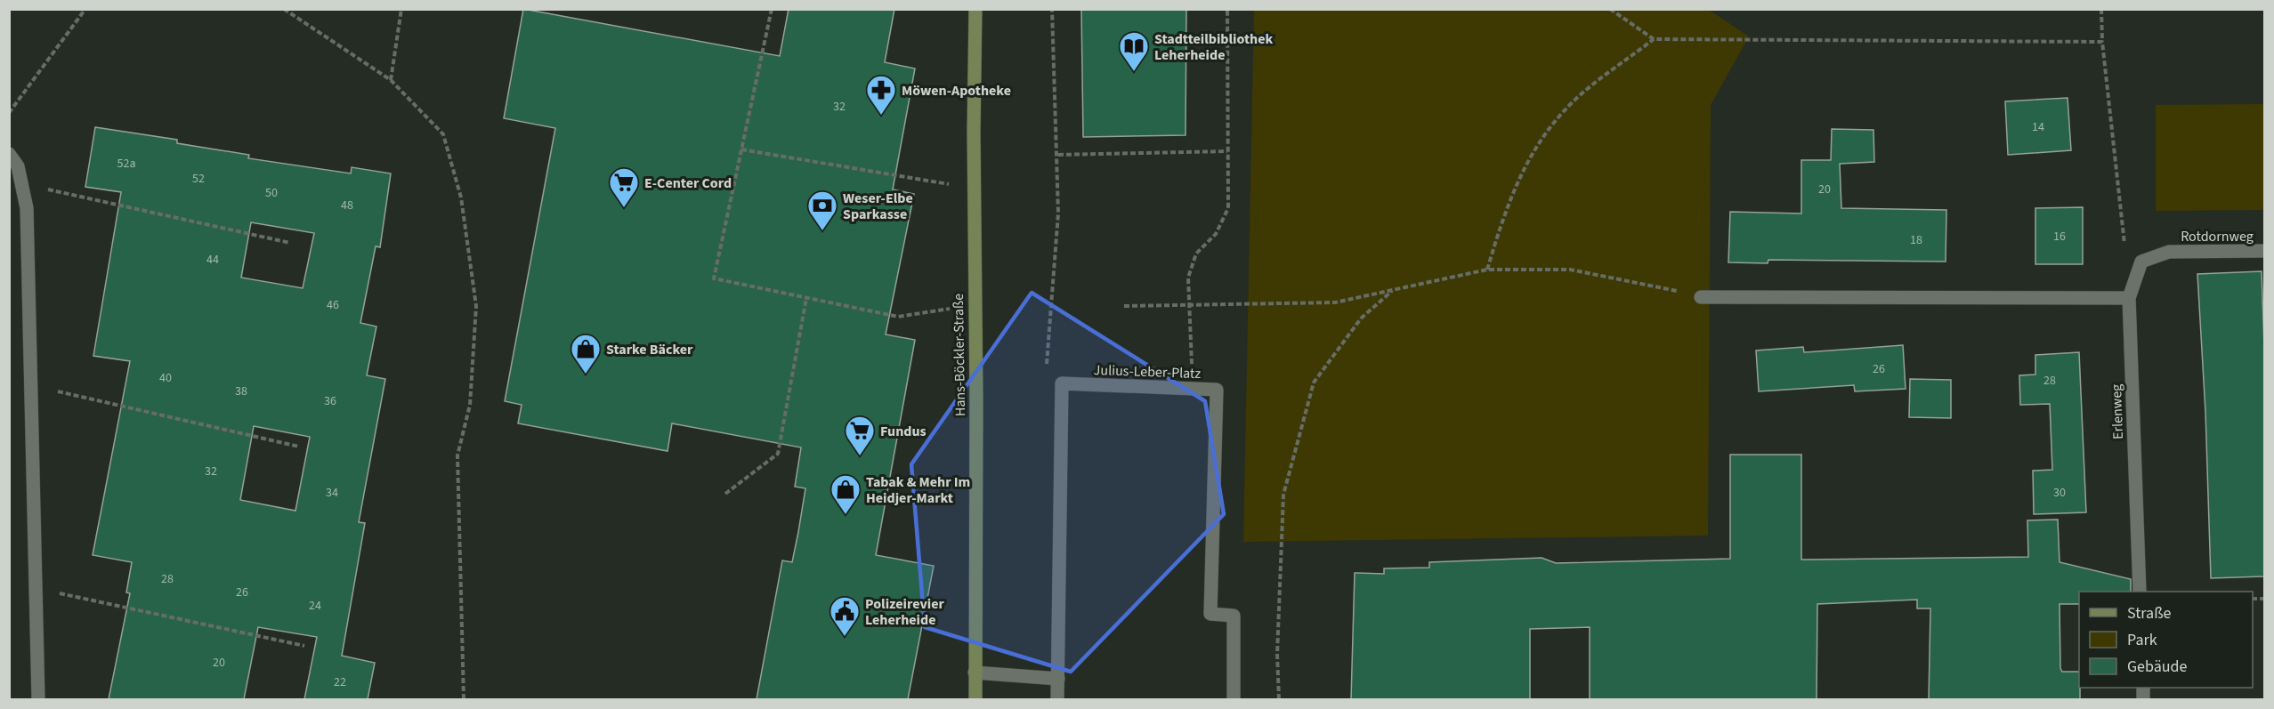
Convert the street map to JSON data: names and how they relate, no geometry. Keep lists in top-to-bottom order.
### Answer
{
  "streets": {
    "street": [
      "Rotdornweg",
      "Hans-Böckler-Straße",
      "Julius-Leber-Platz",
      "Erlenweg"
    ]
  },
  "crossings": [
    ["Rotdornweg", "Erlenweg"]
  ],
  "places": {
    "library": ["Stadtteilbibliothek Leherheide"],
    "pharmacy": ["Möwen-Apotheke"],
    "supermarket": ["E-Center Cord", "Fundus"],
    "bank": ["Weser-Elbe Sparkasse"],
    "shop": ["Starke Bäcker", "Tabak & Mehr Im Heidjer-Markt"],
    "public building": ["Polizeirevier Leherheide"]
  },
  "house_numbers": [
    "32",
    "14",
    "52a",
    "52",
    "20",
    "50",
    "48",
    "16",
    "18",
    "44",
    "46",
    "26",
    "40",
    "28",
    "38",
    "36",
    "32",
    "34",
    "30",
    "28",
    "26",
    "24",
    "20",
    "22"
  ],
  "legend": ["Straße", "Park", "Gebäude"]
}
